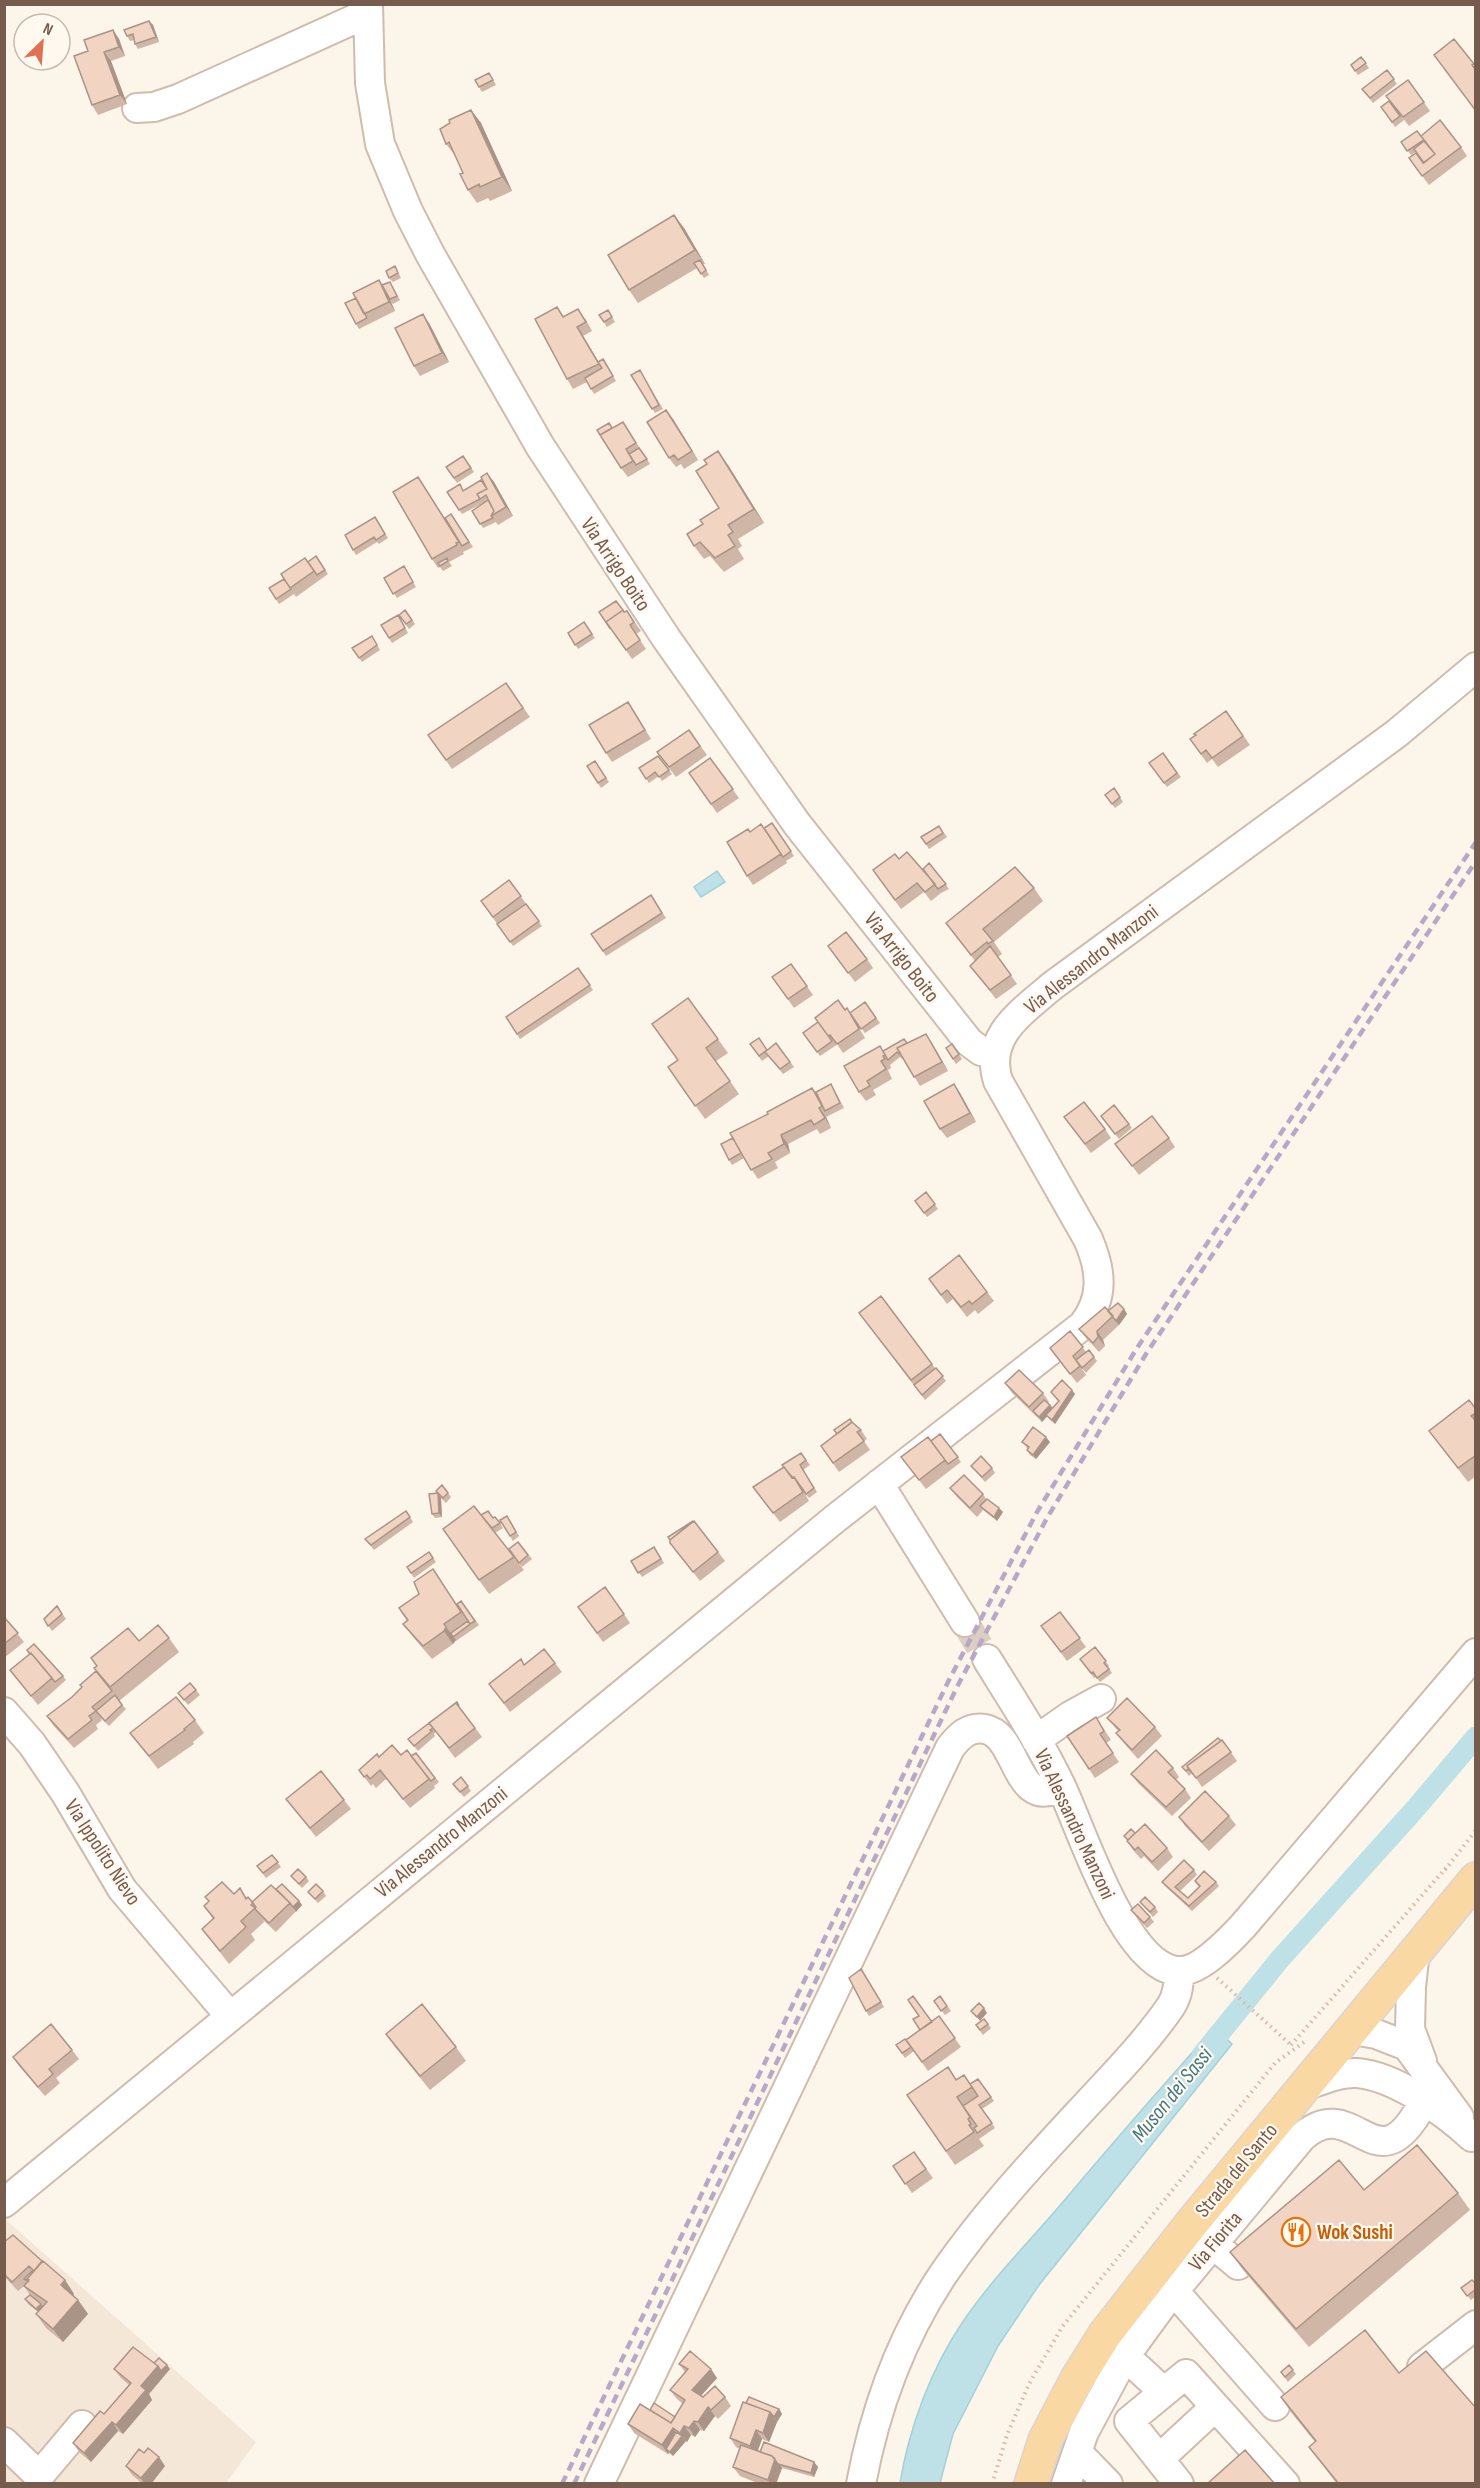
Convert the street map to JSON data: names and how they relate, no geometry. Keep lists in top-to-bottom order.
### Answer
{
  "streets": {
    "main road": ["Strada del Santo"],
    "street": [
      "Via Arrigo Boito",
      "Via Alessandro Manzoni",
      "Via Ippolito Nievo",
      "Via Fiorita"
    ]
  },
  "crossings": [
    ["Via Arrigo Boito", "Via Alessandro Manzoni"],
    ["Via Alessandro Manzoni", "Via Ippolito Nievo"]
  ],
  "water": ["Muson dei Sassi"],
  "places": {
    "restaurant": ["Wok Sushi"]
  },
  "north": "top right"
}
